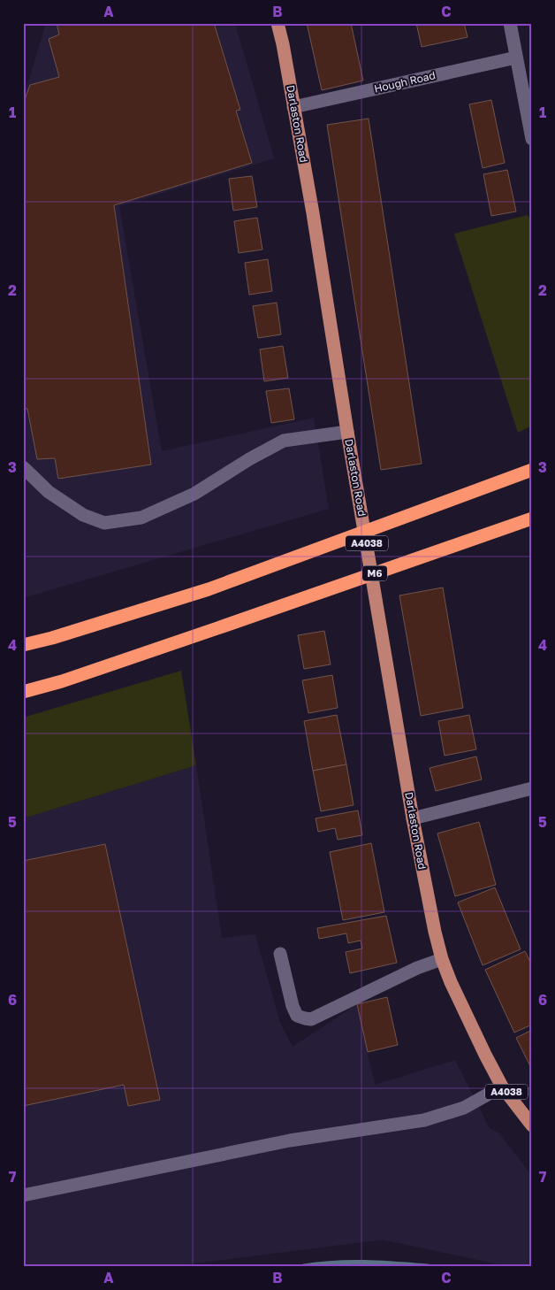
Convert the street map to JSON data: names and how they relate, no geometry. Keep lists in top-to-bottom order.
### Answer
{
  "streets": {
    "highway": ["M6"],
    "main road": ["Darlaston Road", "A4038"],
    "street": ["Hough Road"]
  },
  "crossings": [
    ["Hough Road", "Darlaston Road"],
    ["Darlaston Road", "A4038"]
  ],
  "grid": {
    "columns": ["A", "B", "C"],
    "rows": [
      "1",
      "2",
      "3",
      "4",
      "5",
      "6",
      "7"
    ]
  }
}
